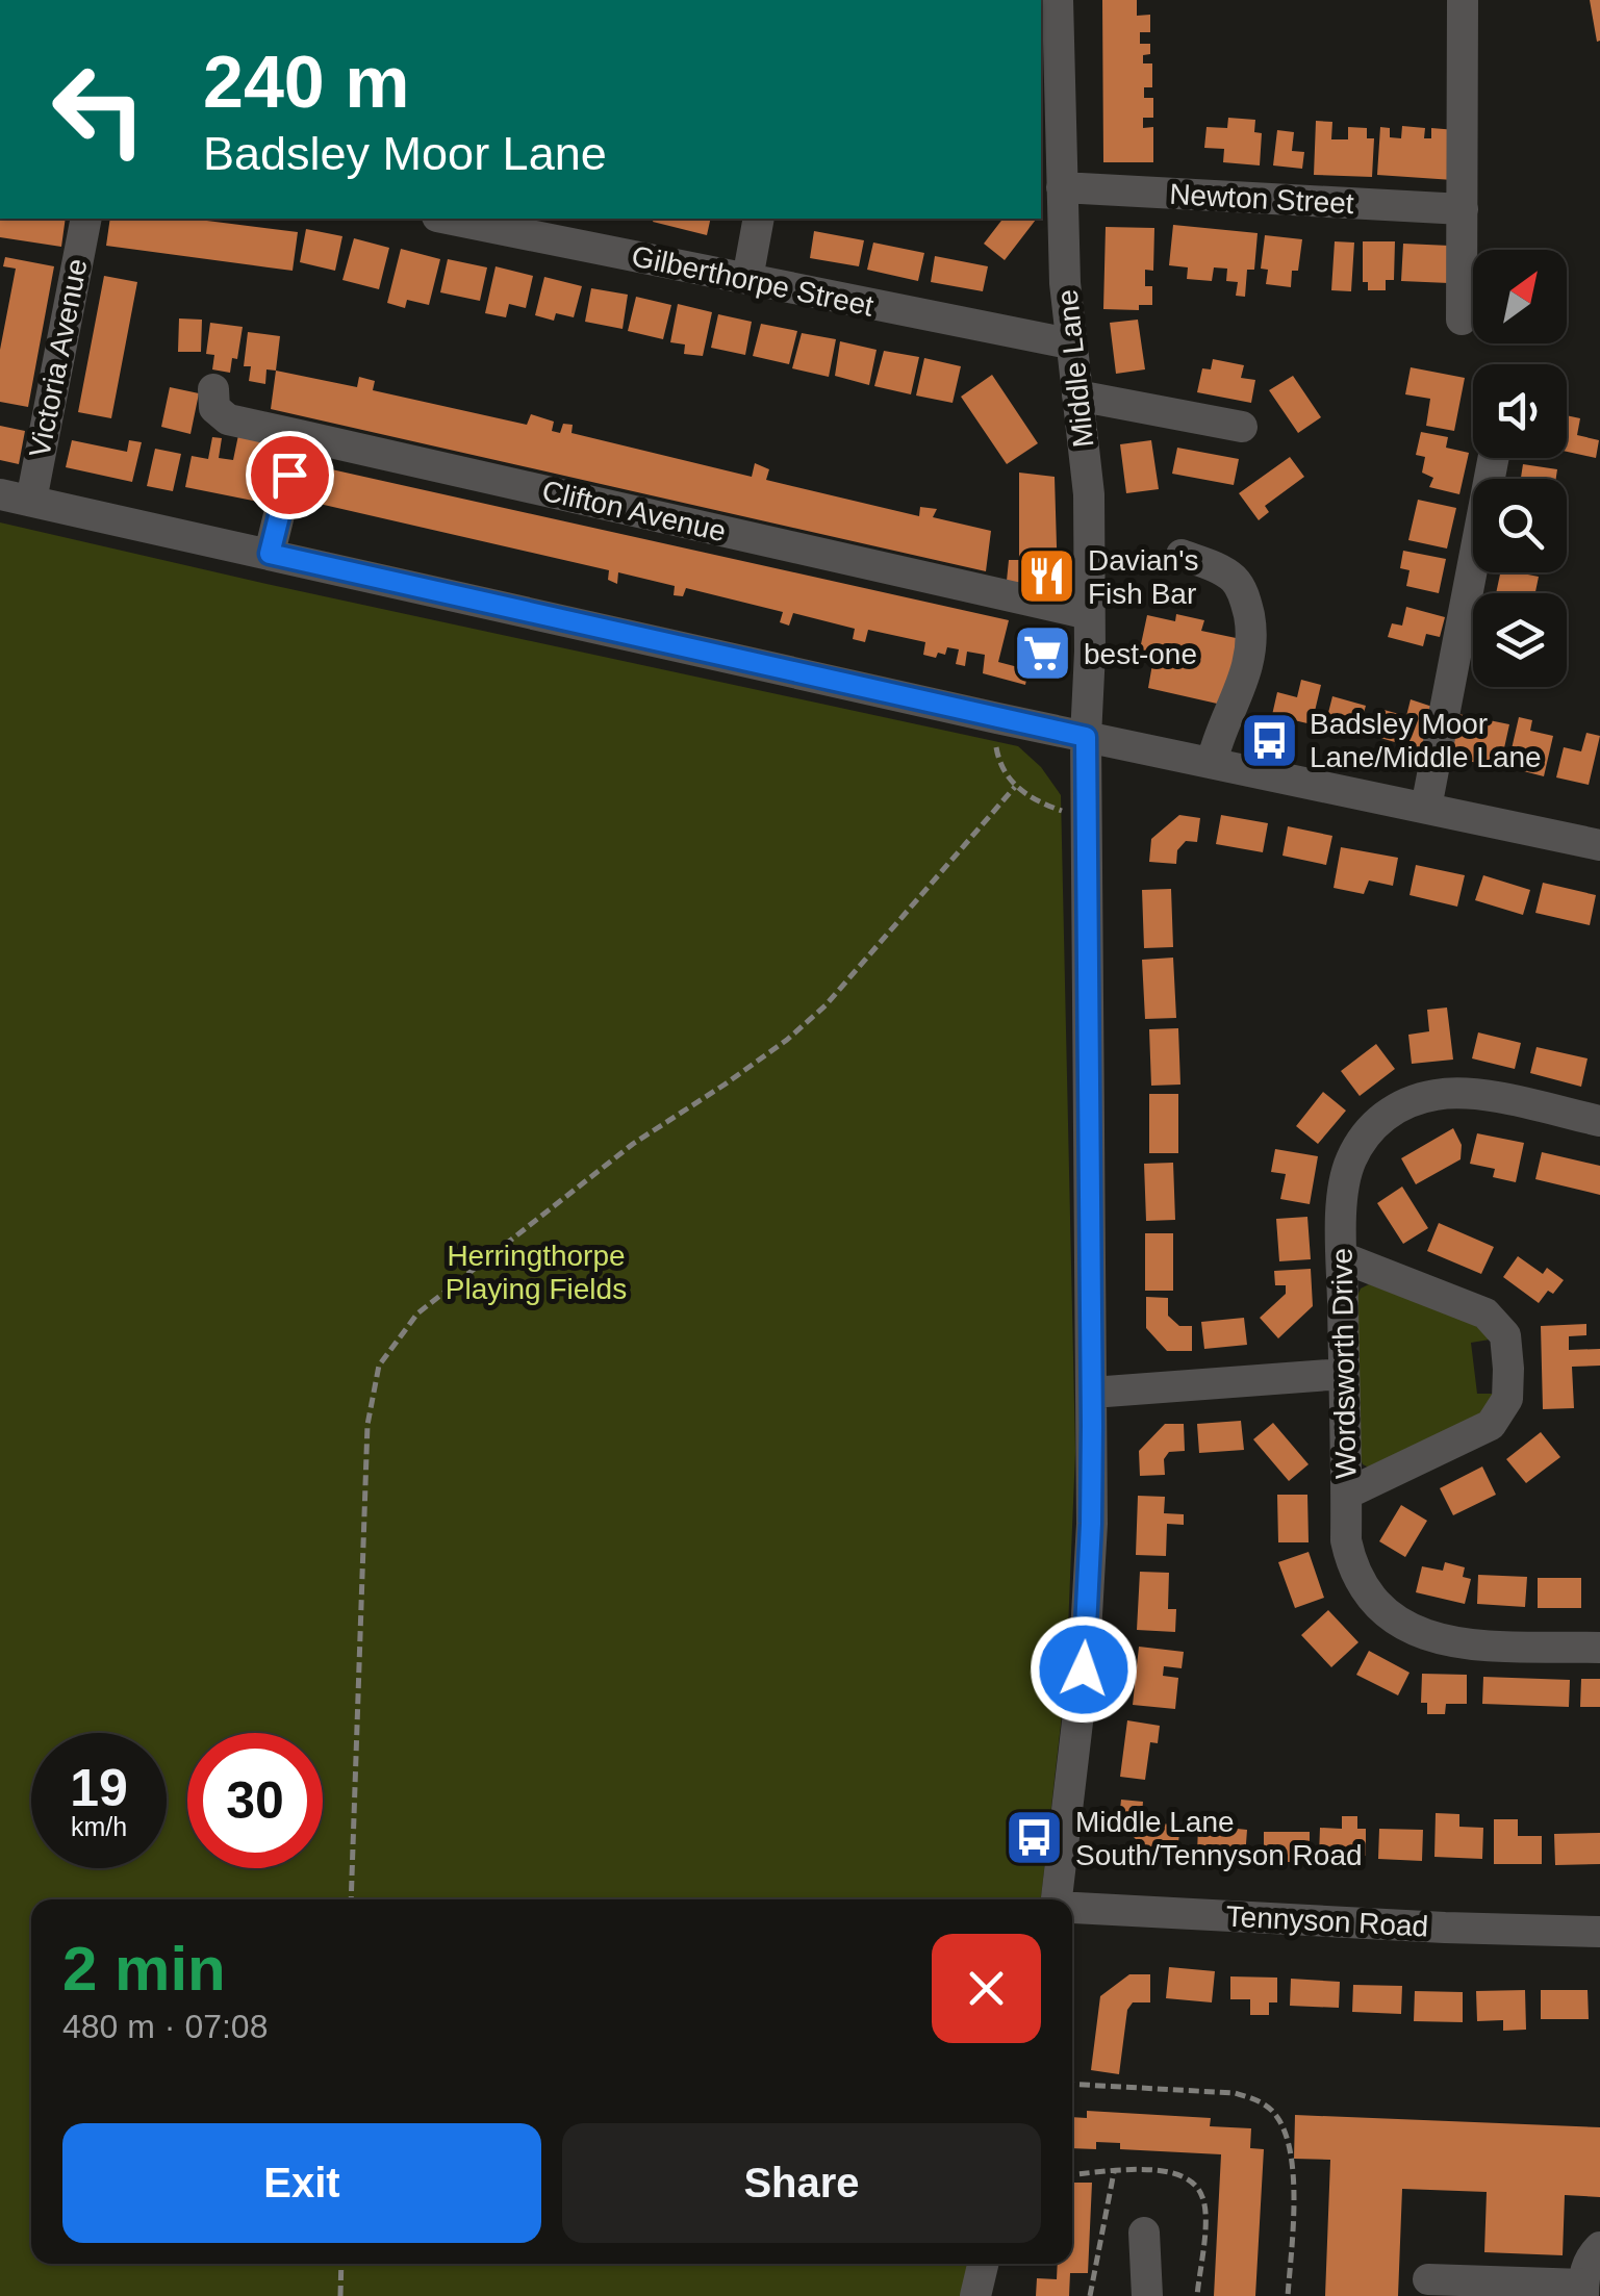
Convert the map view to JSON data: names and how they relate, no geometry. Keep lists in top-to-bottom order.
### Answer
{
  "streets": {
    "street": [
      "Newton Street",
      "Gilberthorpe Street",
      "Victoria Avenue",
      "Middle Lane",
      "Clifton Avenue",
      "Wordsworth Drive",
      "Tennyson Road"
    ]
  },
  "crossings": [
    ["Newton Street", "Middle Lane"],
    ["Gilberthorpe Street", "Middle Lane"],
    ["Middle Lane", "Clifton Avenue"]
  ],
  "parks": ["Herringthorpe Playing Fields"],
  "places": {
    "restaurant": ["Davian's Fish Bar"],
    "supermarket": ["best-one"],
    "bus stop": ["Badsley Moor Lane/Middle Lane", "Middle Lane South/Tennyson Road"]
  },
  "north": "top right",
  "page": {
    "turn": ["240 m", "Badsley Moor Lane"],
    "speed": "19 km/h",
    "limit": "30",
    "heading": ["2 min", "480 m · 07:08"],
    "buttons": ["Exit", "Share"]
  }
}
